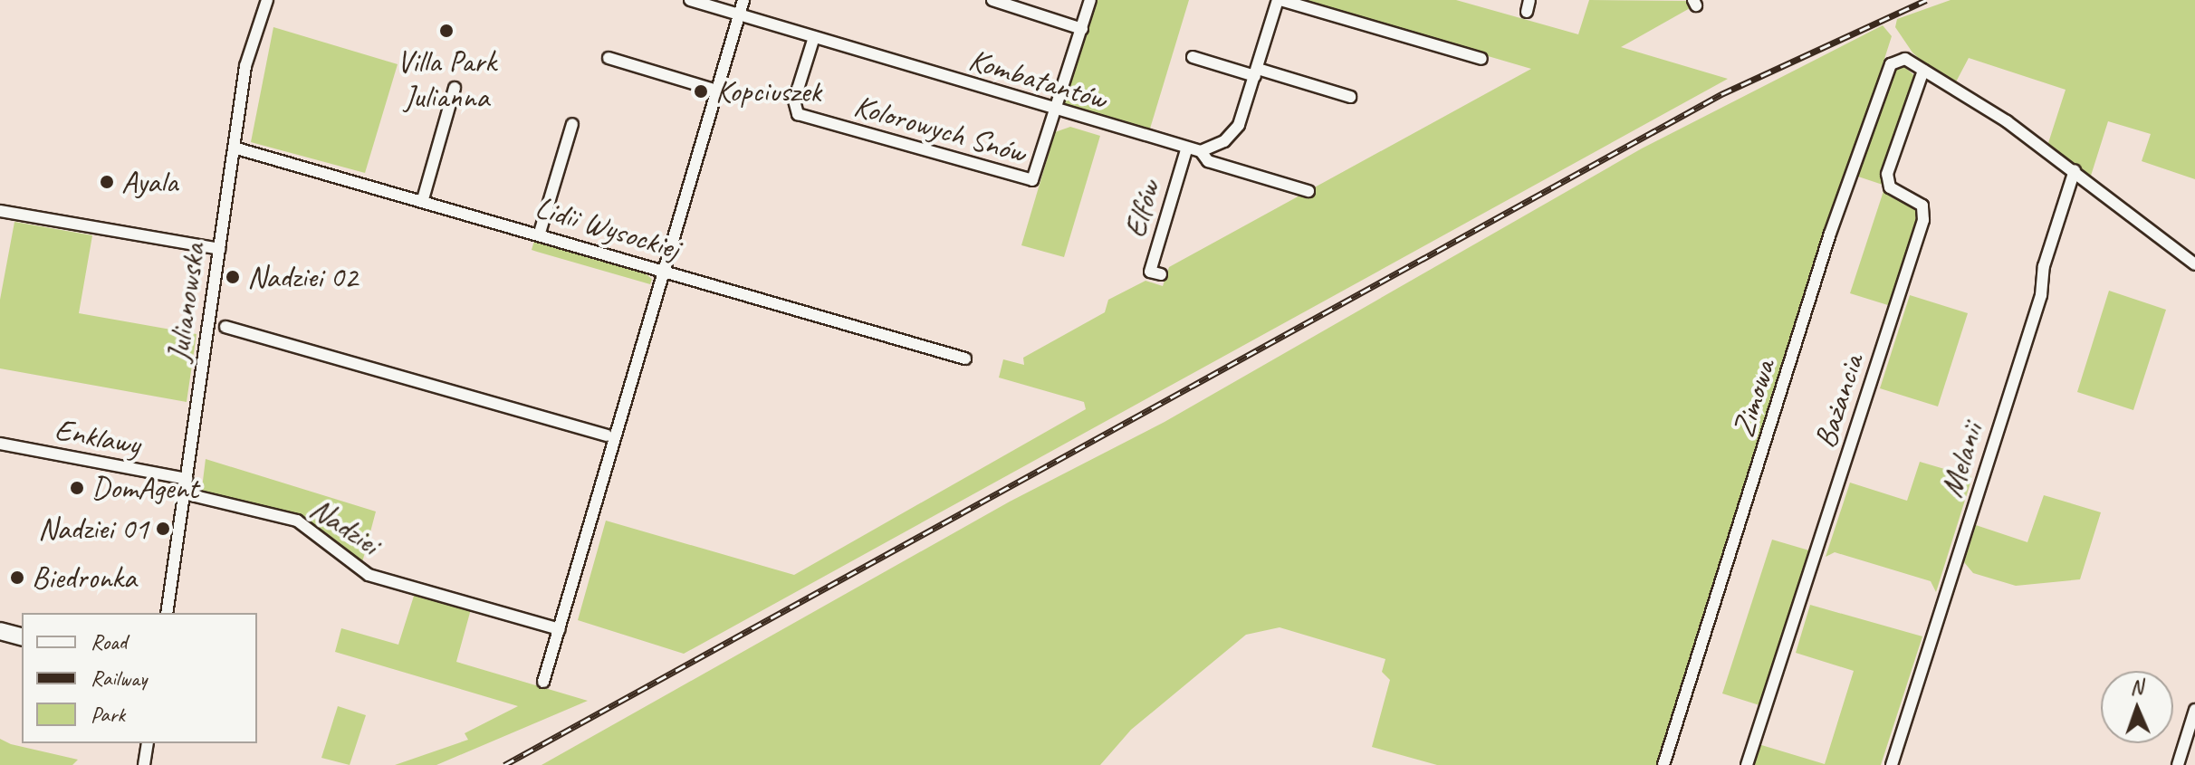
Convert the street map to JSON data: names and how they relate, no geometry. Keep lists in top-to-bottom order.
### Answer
{
  "streets": {
    "street": [
      "Kombatantów",
      "Kolorowych Snów",
      "Elfów",
      "Lidii Wysockiej",
      "Julianowska",
      "Zimowa",
      "Bażancia",
      "Enklawy",
      "Melanii",
      "Nadziei"
    ]
  },
  "crossings": [
    ["Kombatantów", "Kolorowych Snów"],
    ["Kombatantów", "Elfów"],
    ["Lidii Wysockiej", "Julianowska"],
    ["Julianowska", "Enklawy"],
    ["Julianowska", "Nadziei"],
    ["Zimowa", "Bażancia"]
  ],
  "places": [
    "Villa Park Julianna",
    "Kopciuszek",
    "Ayala",
    "Nadziei 02",
    "DomAgent",
    "Nadziei 01",
    "Biedronka"
  ],
  "legend": ["Road", "Railway", "Park"],
  "north": "top"
}
